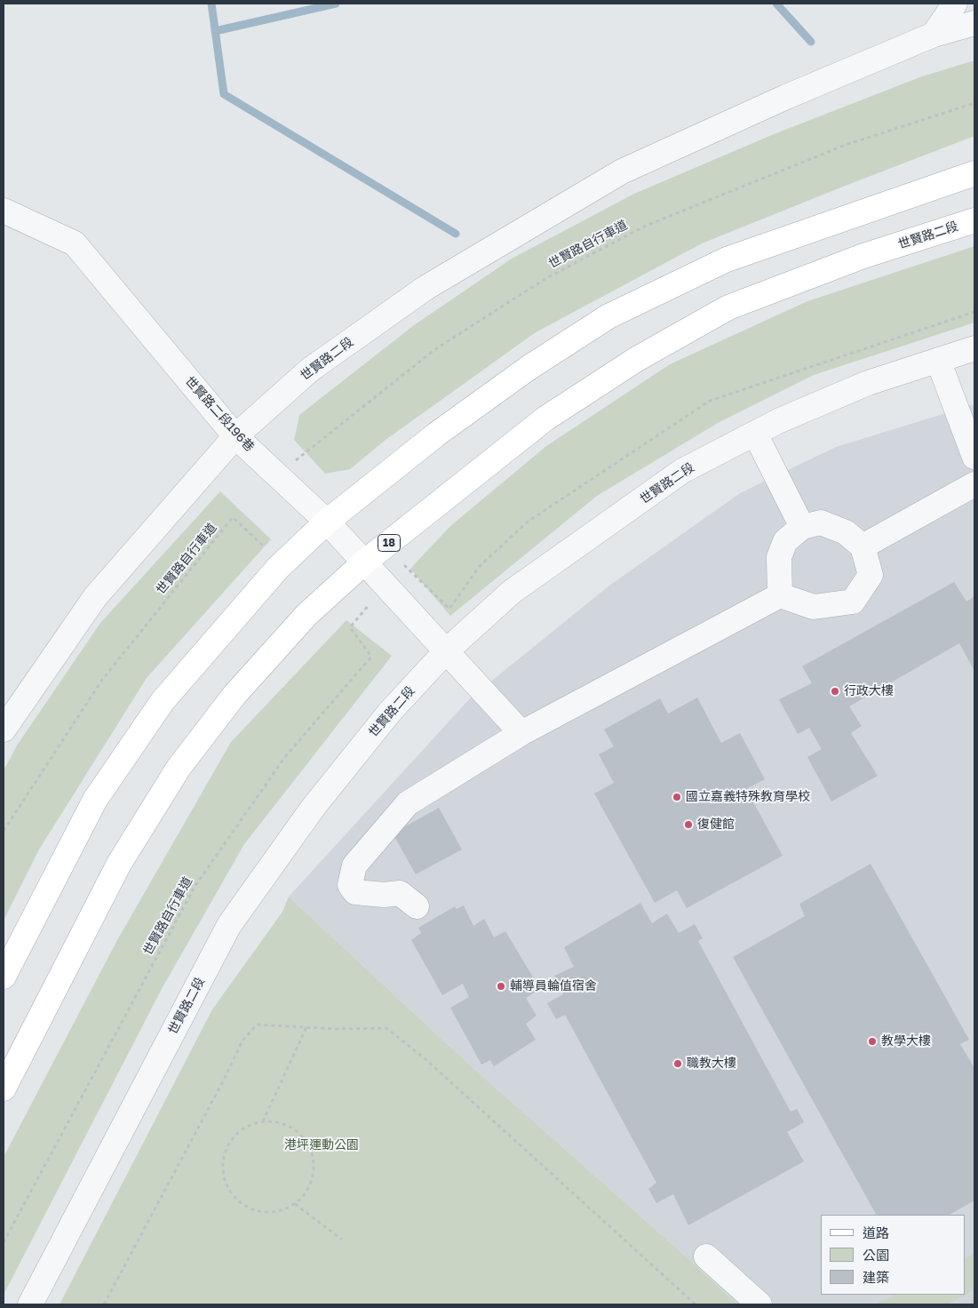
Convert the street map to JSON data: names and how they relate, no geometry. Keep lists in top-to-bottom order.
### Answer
{
  "streets": {
    "main road": ["世賢路二段", "18"],
    "street": ["世賢路二段196巷"],
    "path": ["世賢路自行車道"]
  },
  "crossings": [
    ["世賢路二段", "世賢路二段196巷"]
  ],
  "parks": ["港坪運動公園"],
  "places": [
    "行政大樓",
    "國立嘉義特殊教育學校",
    "復健館",
    "輔導員輪值宿舍",
    "教學大樓",
    "職教大樓"
  ],
  "legend": ["道路", "公園", "建築"]
}
